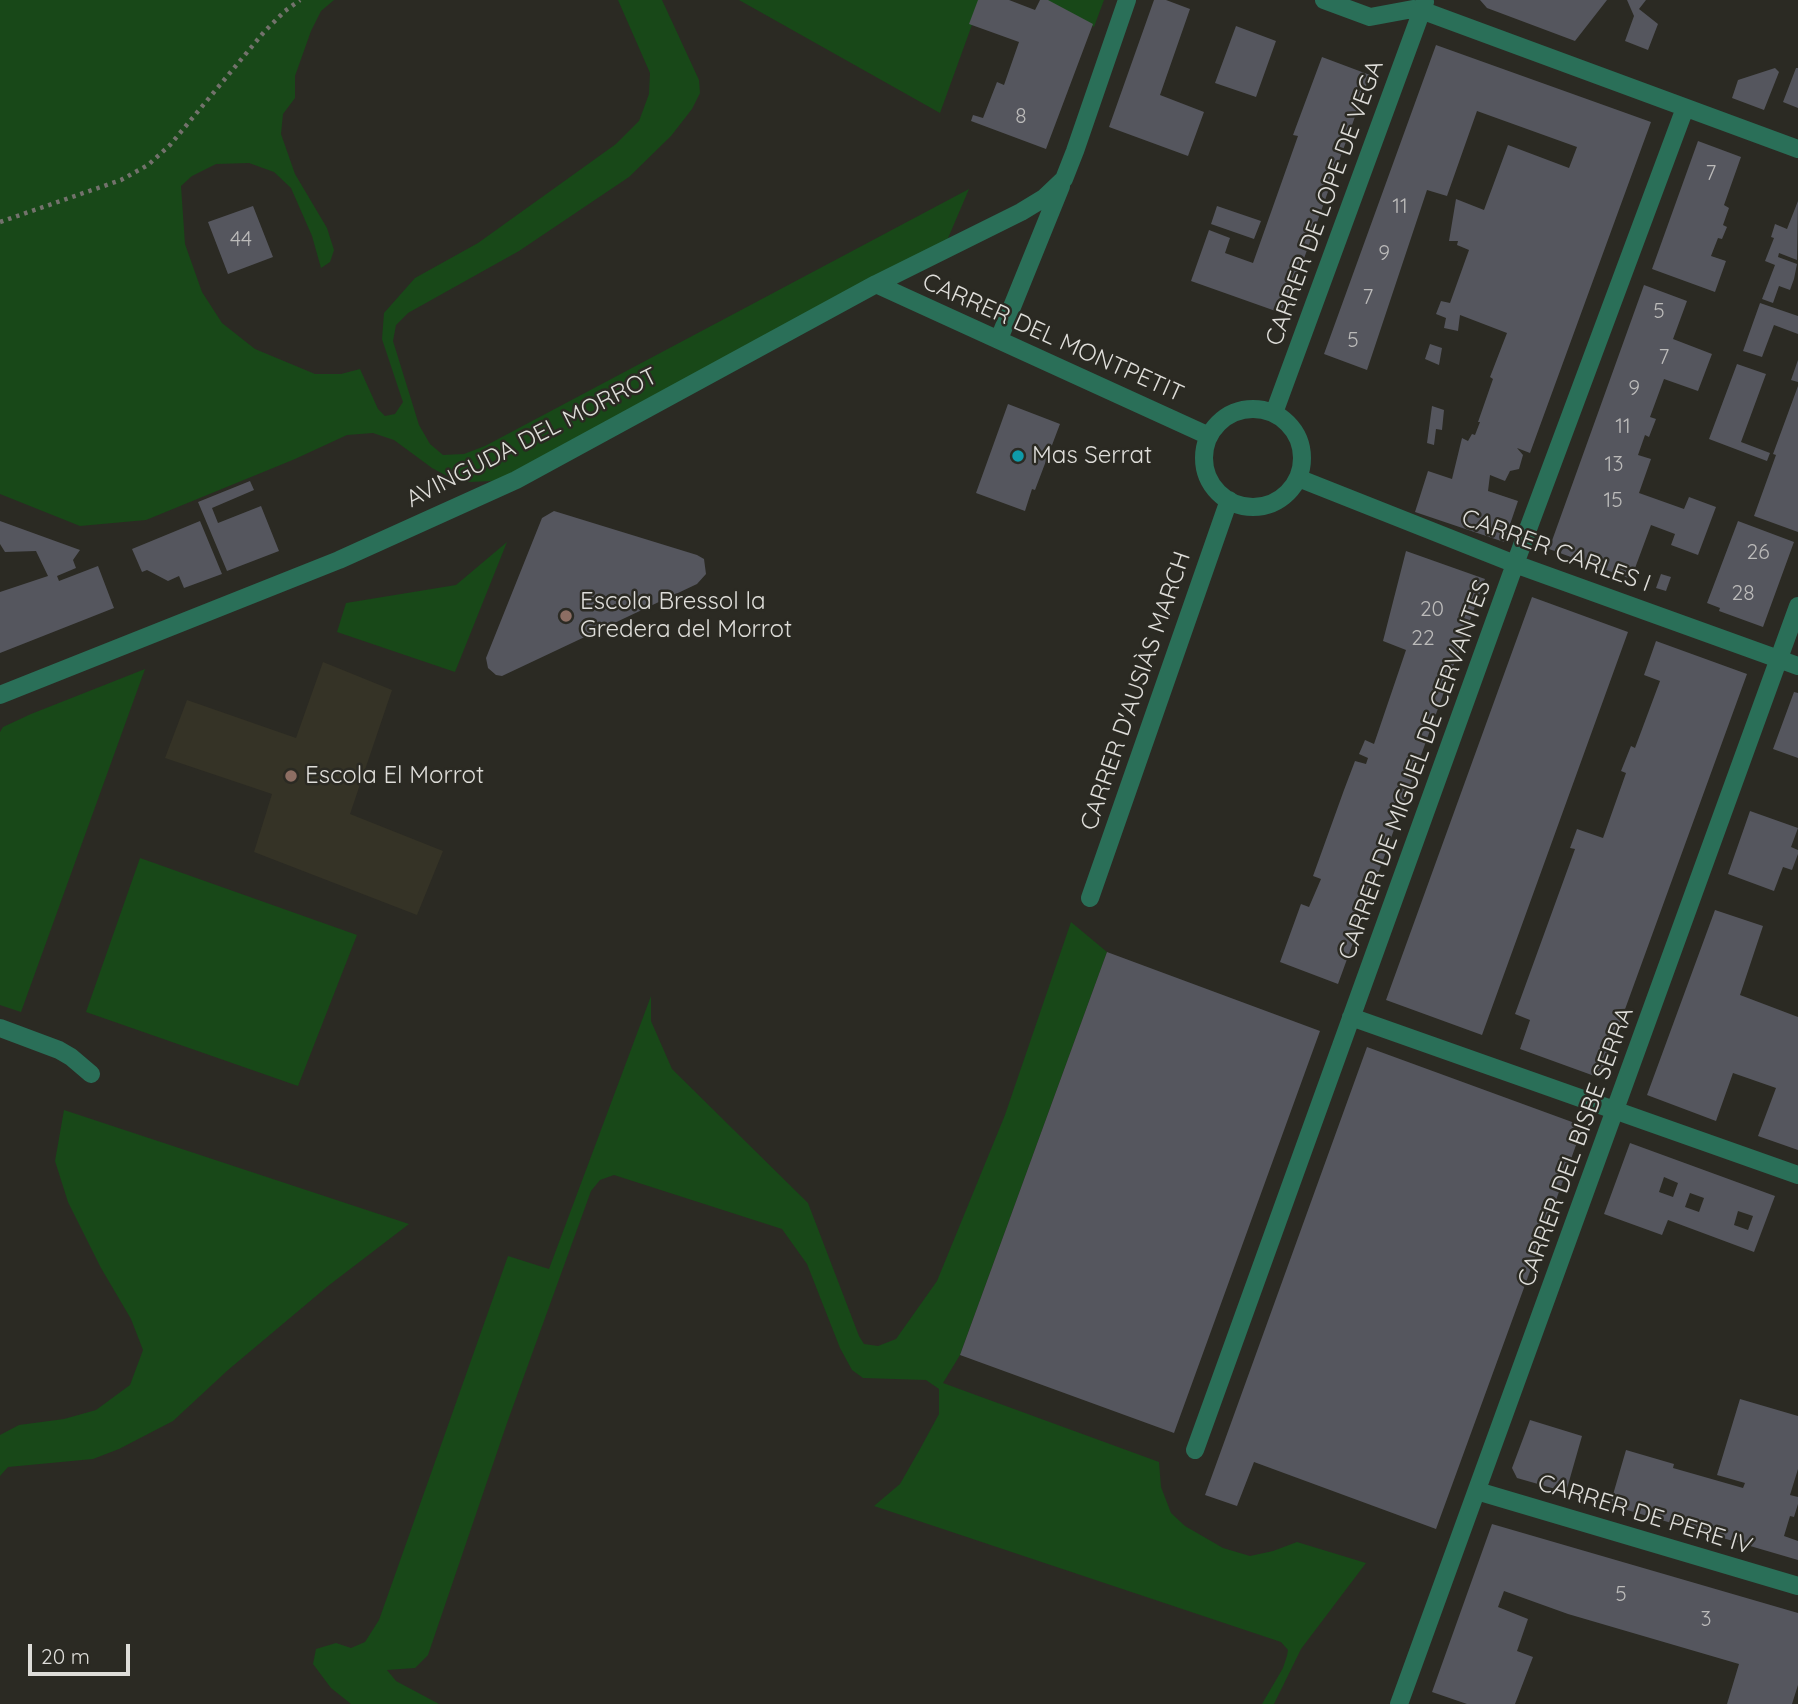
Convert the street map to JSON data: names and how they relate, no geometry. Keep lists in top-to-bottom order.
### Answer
{
  "streets": {
    "street": [
      "CARRER DE LOPE DE VEGA",
      "CARRER DEL MONTPETIT",
      "AVINGUDA DEL MORROT",
      "CARRER CARLES I",
      "CARRER D'AUSIÀS MARCH",
      "CARRER DE MIGUEL DE CERVANTES",
      "CARRER DEL BISBE SERRA",
      "CARRER DE PERE IV"
    ]
  },
  "crossings": [
    ["CARRER DE LOPE DE VEGA", "CARRER DEL MONTPETIT"],
    ["CARRER DE LOPE DE VEGA", "CARRER CARLES I"],
    ["CARRER DE LOPE DE VEGA", "CARRER D'AUSIÀS MARCH"],
    ["CARRER DEL MONTPETIT", "AVINGUDA DEL MORROT"],
    ["CARRER DEL MONTPETIT", "CARRER CARLES I"],
    ["CARRER DEL MONTPETIT", "CARRER D'AUSIÀS MARCH"],
    ["CARRER CARLES I", "CARRER D'AUSIÀS MARCH"],
    ["CARRER CARLES I", "CARRER DE MIGUEL DE CERVANTES"],
    ["CARRER CARLES I", "CARRER DEL BISBE SERRA"],
    ["CARRER DEL BISBE SERRA", "CARRER DE PERE IV"]
  ],
  "places": ["Mas Serrat", "Escola Bressol la Gredera del Morrot", "Escola El Morrot"],
  "house_numbers": [
    "8",
    "7",
    "11",
    "44",
    "9",
    "7",
    "5",
    "5",
    "7",
    "9",
    "11",
    "13",
    "15",
    "26",
    "28",
    "20",
    "22",
    "5",
    "3"
  ],
  "scale_bar": "20 m"
}
